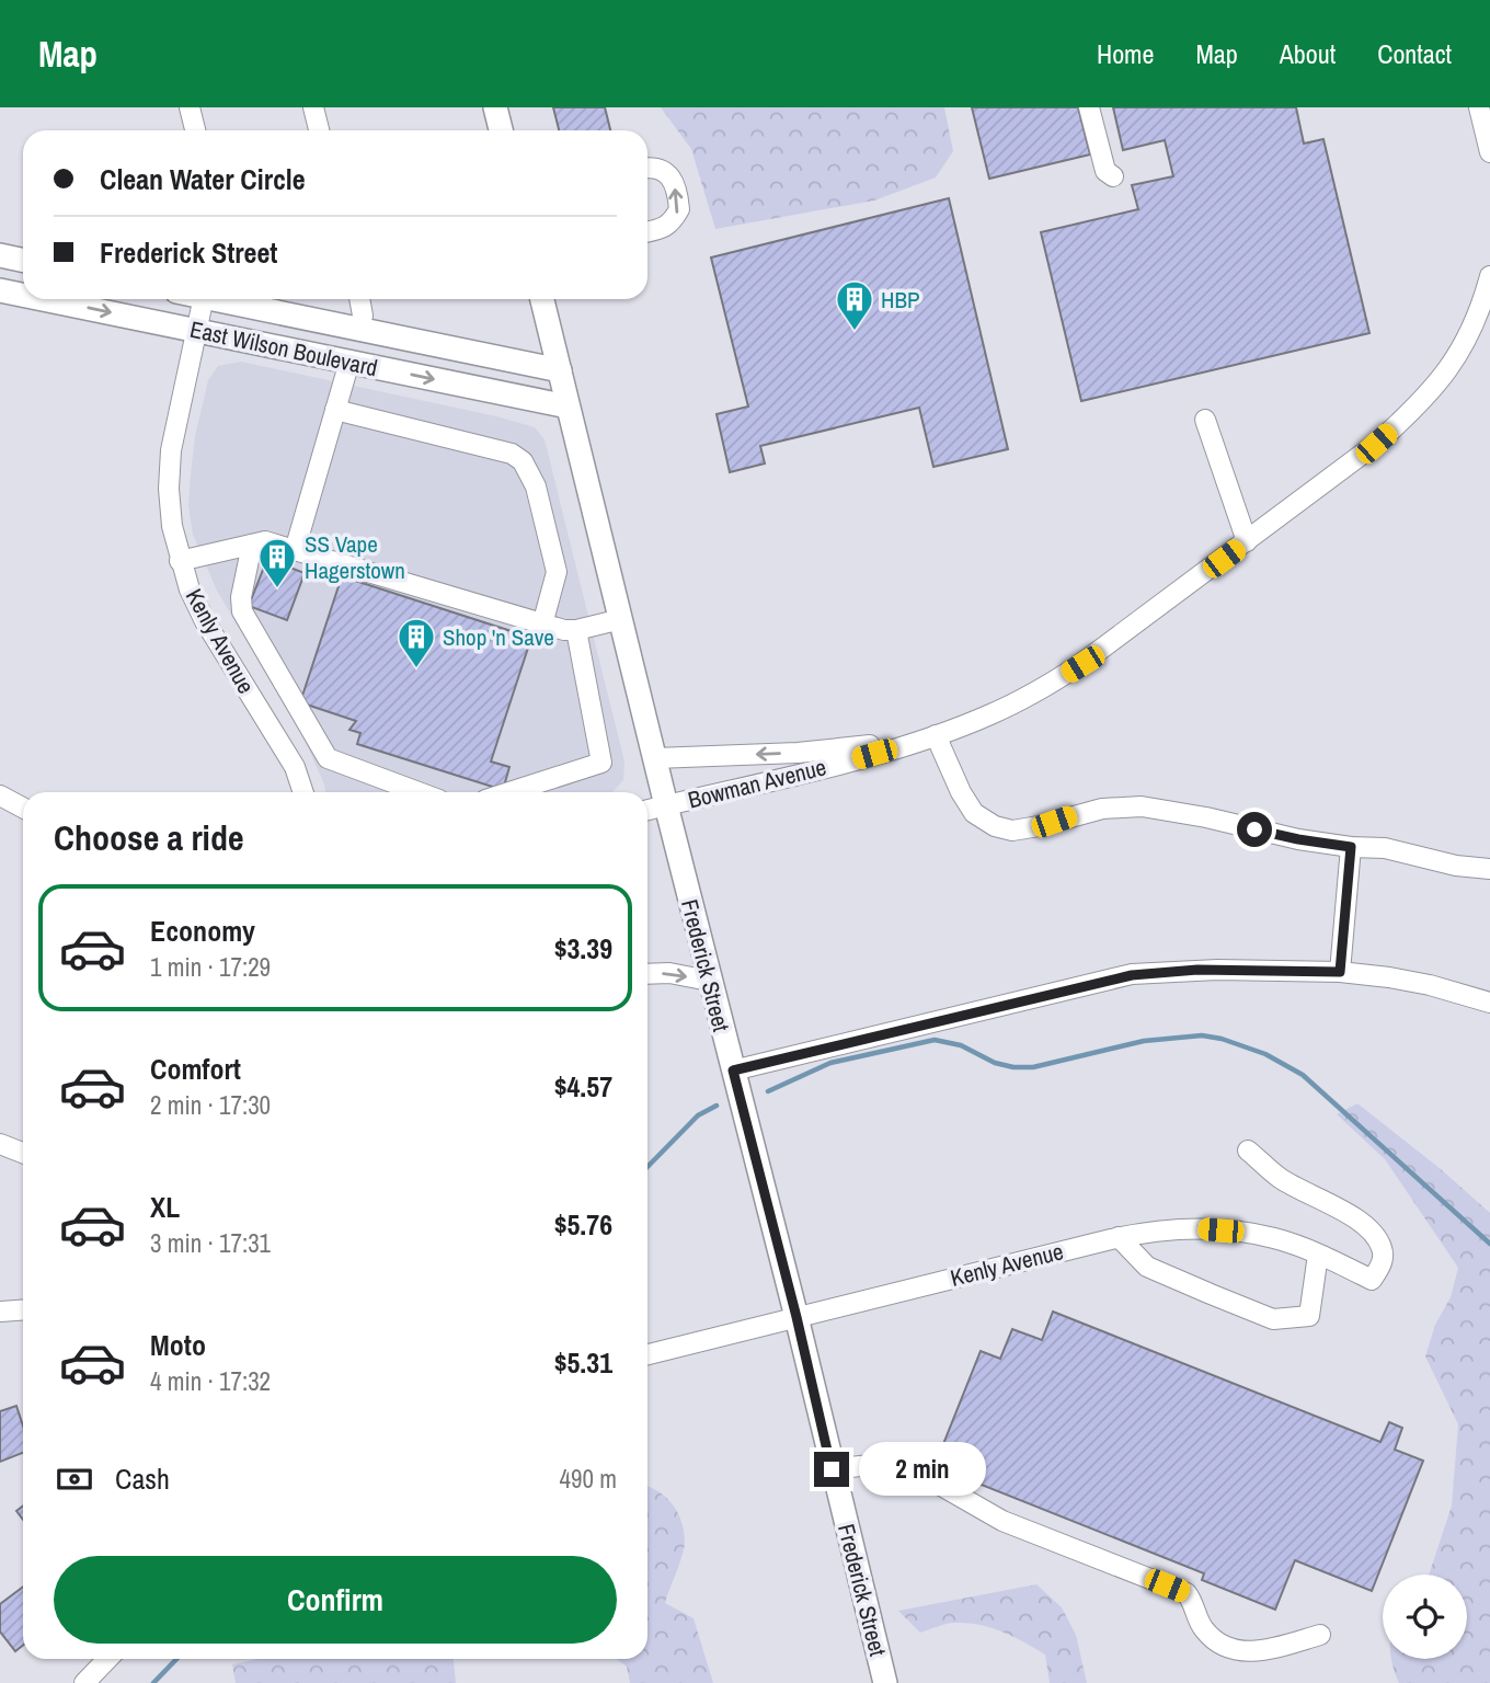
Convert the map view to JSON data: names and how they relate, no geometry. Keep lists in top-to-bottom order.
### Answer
{
  "streets": {
    "main road": ["East Wilson Boulevard", "Frederick Street"],
    "street": ["Kenly Avenue", "Bowman Avenue"]
  },
  "crossings": [
    ["East Wilson Boulevard", "Kenly Avenue"],
    ["East Wilson Boulevard", "Frederick Street"],
    ["Kenly Avenue", "Frederick Street"],
    ["Bowman Avenue", "Frederick Street"]
  ],
  "places": {
    "building": ["HBP", "SS Vape Hagerstown", "Shop 'n Save"]
  },
  "page": {
    "header": "Map",
    "nav": [
      "Home",
      "Map",
      "About",
      "Contact"
    ],
    "banner": ["Clean Water Circle", "Frederick Street"],
    "heading": "Choose a ride",
    "list": [
      {
        "name": "Economy",
        "note": "1 min · 17:29",
        "value": "$3.39"
      },
      {
        "name": "Comfort",
        "note": "2 min · 17:30",
        "value": "$4.57"
      },
      {
        "name": "XL",
        "note": "3 min · 17:31",
        "value": "$5.76"
      },
      {
        "name": "Moto",
        "note": "4 min · 17:32",
        "value": "$5.31"
      }
    ],
    "pay": ["Cash", "490 m"],
    "bubble": "2 min",
    "buttons": "Confirm"
  }
}
